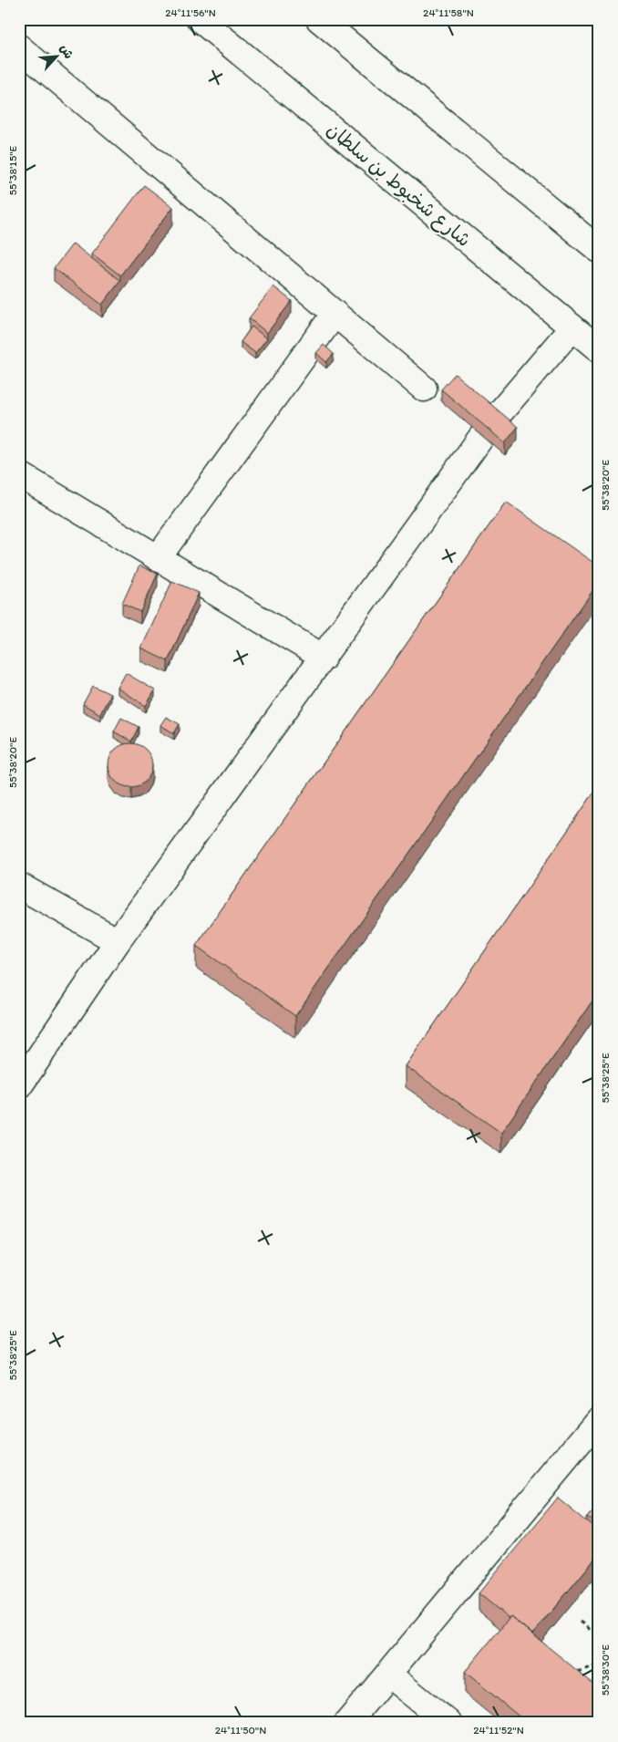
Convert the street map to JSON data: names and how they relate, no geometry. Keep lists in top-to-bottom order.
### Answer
{
  "streets": {
    "street": ["شارع شخبوط بن سلطان"]
  },
  "north": "top right",
  "coordinates": [
    "24°11'56\"N",
    "24°11'58\"N",
    "55°38'15\"E",
    "55°38'20\"E",
    "55°38'25\"E",
    "55°38'30\"E",
    "24°11'50\"N",
    "24°11'52\"N"
  ]
}
